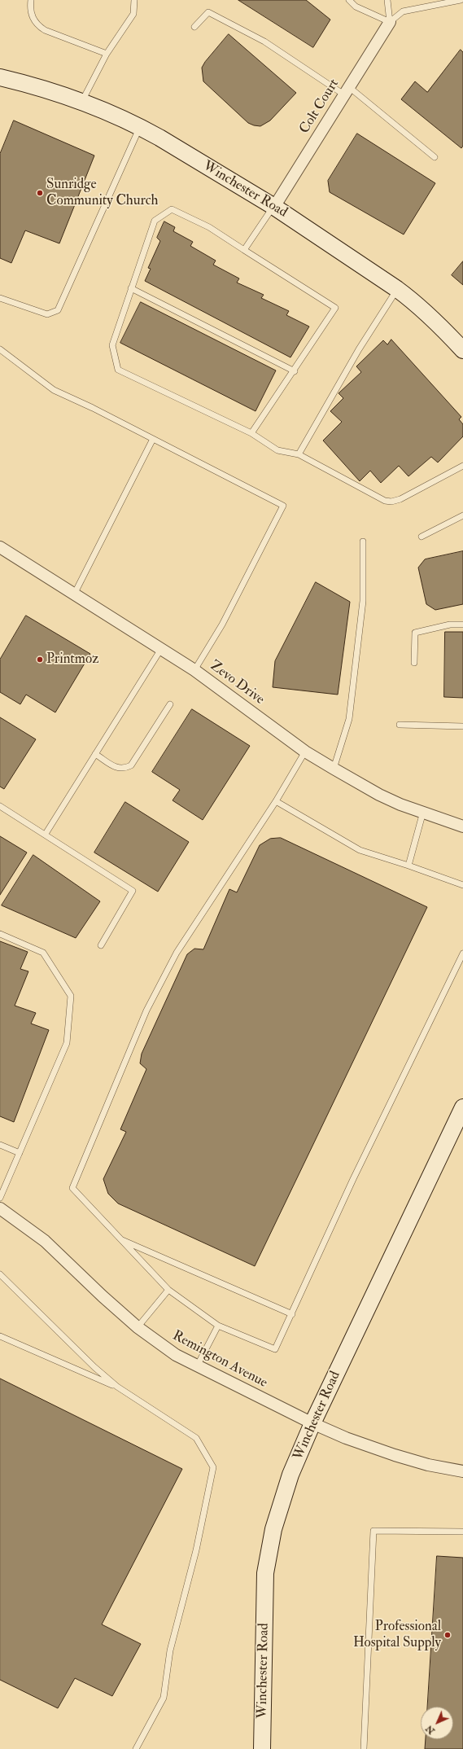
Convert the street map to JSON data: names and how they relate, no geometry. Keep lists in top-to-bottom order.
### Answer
{
  "streets": {
    "street": [
      "Colt Court",
      "Winchester Road",
      "Zevo Drive",
      "Remington Avenue"
    ]
  },
  "crossings": [
    ["Colt Court", "Winchester Road"],
    ["Winchester Road", "Remington Avenue"]
  ],
  "places": ["Sunridge Community Church", "Printmoz", "Professional Hospital Supply"],
  "north": "bottom left"
}
